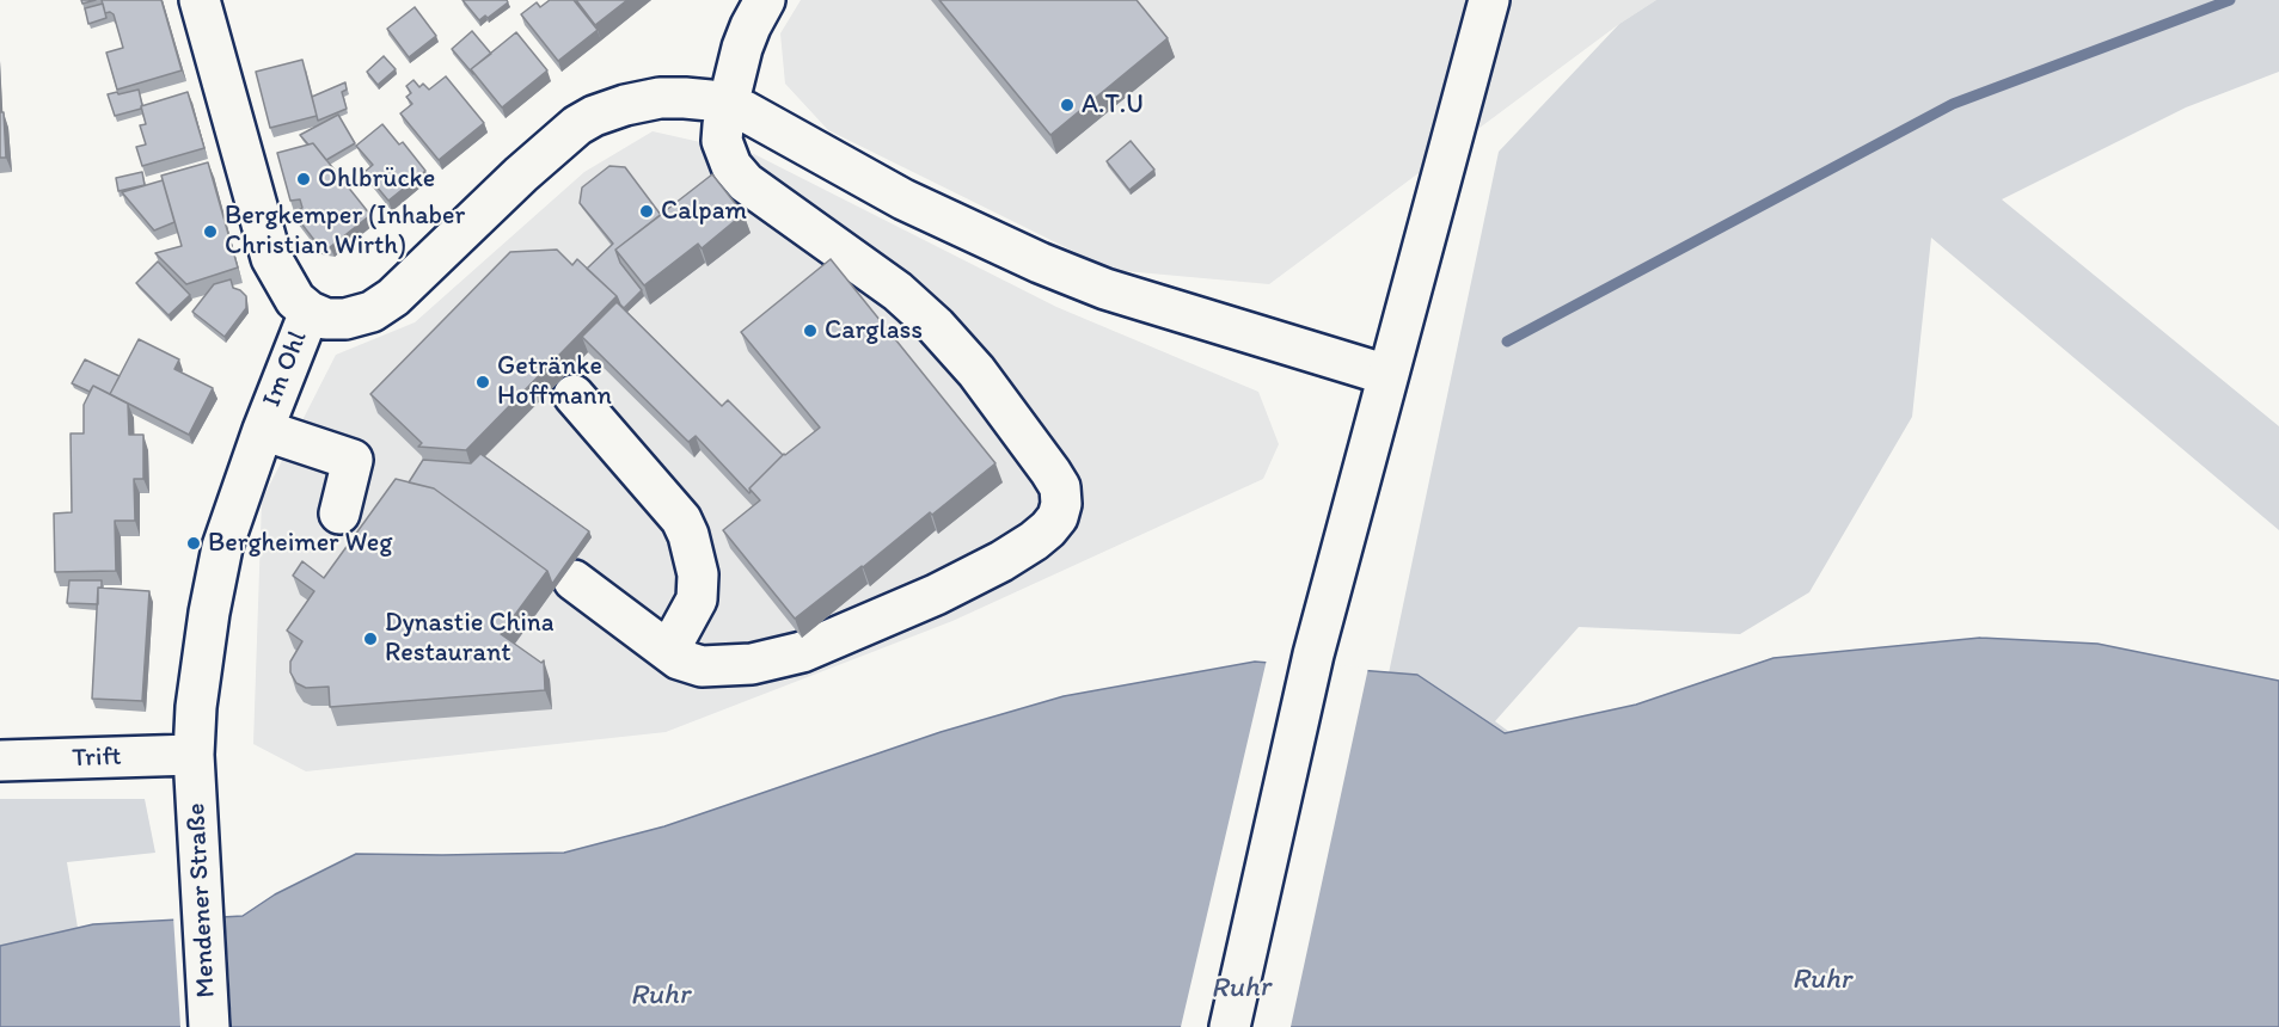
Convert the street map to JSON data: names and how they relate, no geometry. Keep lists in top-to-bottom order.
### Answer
{
  "streets": {
    "street": ["Im Ohl", "Trift", "Mendener Straße"]
  },
  "crossings": [
    ["Im Ohl", "Trift"],
    ["Im Ohl", "Mendener Straße"],
    ["Trift", "Mendener Straße"]
  ],
  "water": ["Ruhr"],
  "places": [
    "A.T.U",
    "Ohlbrücke",
    "Calpam",
    "Bergkemper (Inhaber Christian Wirth)",
    "Carglass",
    "Getränke Hoffmann",
    "Bergheimer Weg",
    "Dynastie China Restaurant"
  ]
}
